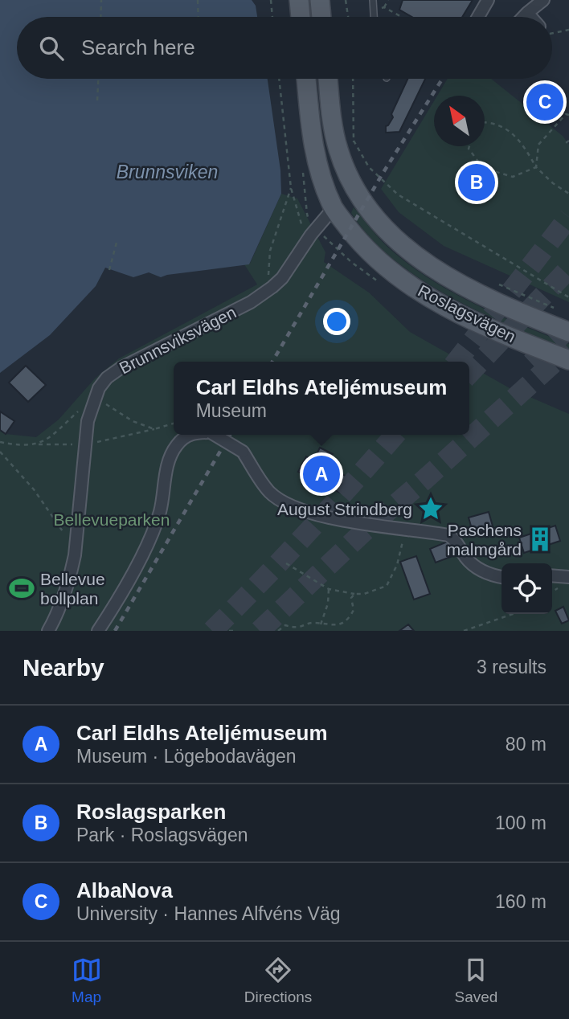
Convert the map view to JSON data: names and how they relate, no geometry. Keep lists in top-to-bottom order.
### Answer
{
  "streets": {
    "main road": ["Roslagsvägen"],
    "street": ["Brunnsviksvägen"]
  },
  "crossings": [
    ["Roslagsvägen", "Brunnsviksvägen"]
  ],
  "water": ["Brunnsviken"],
  "parks": ["Bellevueparken"],
  "places": {
    "place": ["August Strindberg"],
    "building": ["Paschens malmgård"],
    "sports": ["Bellevue bollplan"]
  },
  "north": "top left",
  "page": {
    "search": "Search here",
    "pins": ["C", "B", "A"],
    "popup": ["Carl Eldhs Ateljémuseum", "Museum"],
    "heading": ["Nearby", "3 results"],
    "list": [
      {
        "mark": "A",
        "name": "Carl Eldhs Ateljémuseum",
        "note": "Museum · Lögebodavägen",
        "value": "80 m"
      },
      {
        "mark": "B",
        "name": "Roslagsparken",
        "note": "Park · Roslagsvägen",
        "value": "100 m"
      },
      {
        "mark": "C",
        "name": "AlbaNova",
        "note": "University · Hannes Alfvéns Väg",
        "value": "160 m"
      }
    ],
    "nav": ["Map", "Directions", "Saved"]
  }
}
